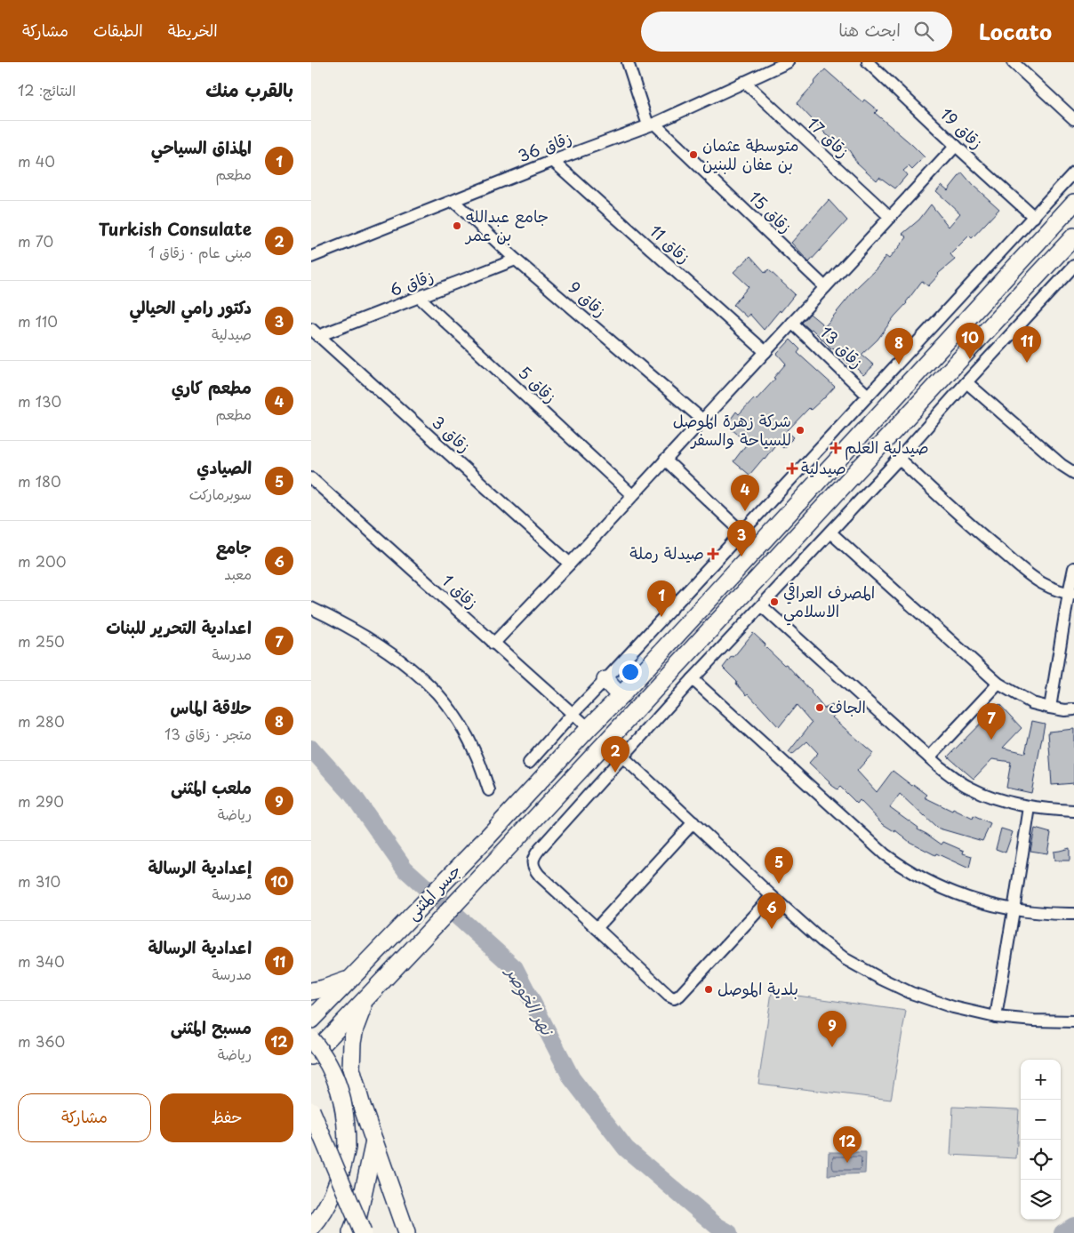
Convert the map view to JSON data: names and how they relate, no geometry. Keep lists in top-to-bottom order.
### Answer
{
  "streets": {
    "highway": ["جسر المثنى"],
    "street": [
      "زقاق 19",
      "زقاق 17",
      "زقاق 36",
      "زقاق 15",
      "زقاق 11",
      "زقاق 6",
      "زقاق 9",
      "زقاق 13",
      "زقاق 5",
      "زقاق 3",
      "زقاق 1"
    ]
  },
  "crossings": [
    ["زقاق 17", "زقاق 36"],
    ["زقاق 36", "زقاق 15"],
    ["زقاق 36", "زقاق 11"],
    ["زقاق 36", "زقاق 9"],
    ["زقاق 6", "زقاق 9"],
    ["زقاق 6", "زقاق 5"],
    ["زقاق 6", "زقاق 3"],
    ["زقاق 1", "جسر المثنى"]
  ],
  "water": ["نهر الخوصر"],
  "places": {
    "other": [
      "متوسطة عثمان بن عفان للبنين",
      "جامع عبدالله بن عمر",
      "شركة زهرة الموصل للسياحة والسفر",
      "المصرف العراقي الاسلامي",
      "الجاف",
      "بلدية الموصل"
    ],
    "health": ["صيدلية العلم", "صيدلية", "صيدلة رملة"]
  },
  "page": {
    "header": "Locato",
    "search": "ابحث هنا",
    "nav": ["الخريطة", "الطبقات", "مشاركة"],
    "heading": ["بالقرب منك", "النتائج: 12"],
    "list": [
      {
        "mark": "1",
        "name": "المذاق السياحي",
        "note": "مطعم",
        "value": "40 m"
      },
      {
        "mark": "2",
        "name": "Turkish Consulate",
        "note": "مبنى عام · زقاق 1",
        "value": "70 m"
      },
      {
        "mark": "3",
        "name": "دكتور رامي الحيالي",
        "note": "صيدلية",
        "value": "110 m"
      },
      {
        "mark": "4",
        "name": "مطعم كاري",
        "note": "مطعم",
        "value": "130 m"
      },
      {
        "mark": "5",
        "name": "الصيادي",
        "note": "سوبرماركت",
        "value": "180 m"
      },
      {
        "mark": "6",
        "name": "جامع",
        "note": "معبد",
        "value": "200 m"
      },
      {
        "mark": "7",
        "name": "اعدادية التحرير للبنات",
        "note": "مدرسة",
        "value": "250 m"
      },
      {
        "mark": "8",
        "name": "حلاقة الماس",
        "note": "متجر · زقاق 13",
        "value": "280 m"
      },
      {
        "mark": "9",
        "name": "ملعب المثنى",
        "note": "رياضة",
        "value": "290 m"
      },
      {
        "mark": "10",
        "name": "إعدادية الرسالة",
        "note": "مدرسة",
        "value": "310 m"
      },
      {
        "mark": "11",
        "name": "اعدادية الرسالة",
        "note": "مدرسة",
        "value": "340 m"
      },
      {
        "mark": "12",
        "name": "مسبح المثنى",
        "note": "رياضة",
        "value": "360 m"
      }
    ],
    "pins": [
      "10",
      "11",
      "8",
      "4",
      "3",
      "1",
      "7",
      "2",
      "5",
      "6",
      "9",
      "12"
    ],
    "map_buttons": ["+", "−"],
    "buttons": ["حفظ", "مشاركة"]
  }
}
